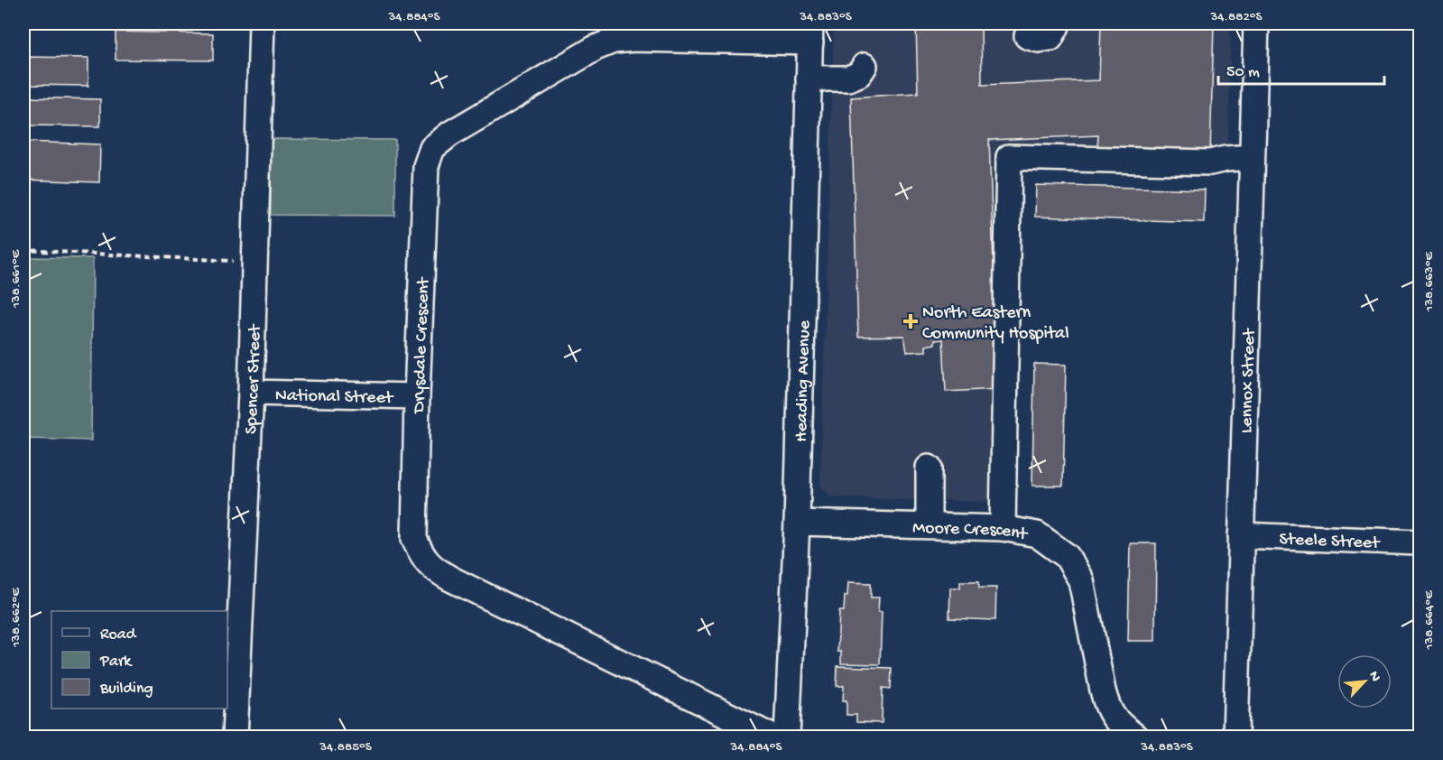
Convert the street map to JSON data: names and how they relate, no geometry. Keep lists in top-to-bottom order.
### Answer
{
  "streets": {
    "street": [
      "Drysdale Crescent",
      "Spencer Street",
      "Heading Avenue",
      "Lennox Street",
      "National Street",
      "Moore Crescent",
      "Steele Street"
    ]
  },
  "crossings": [
    ["Drysdale Crescent", "Heading Avenue"],
    ["Drysdale Crescent", "National Street"],
    ["Spencer Street", "National Street"],
    ["Heading Avenue", "Moore Crescent"],
    ["Lennox Street", "Steele Street"]
  ],
  "places": {
    "health": ["North Eastern Community Hospital"]
  },
  "legend": ["Road", "Park", "Building"],
  "scale_bar": "50 m",
  "north": "top right",
  "coordinates": [
    "34.884°S",
    "34.883°S",
    "34.882°S",
    "138.661°E",
    "138.663°E",
    "138.662°E",
    "138.664°E",
    "34.885°S"
  ]
}
